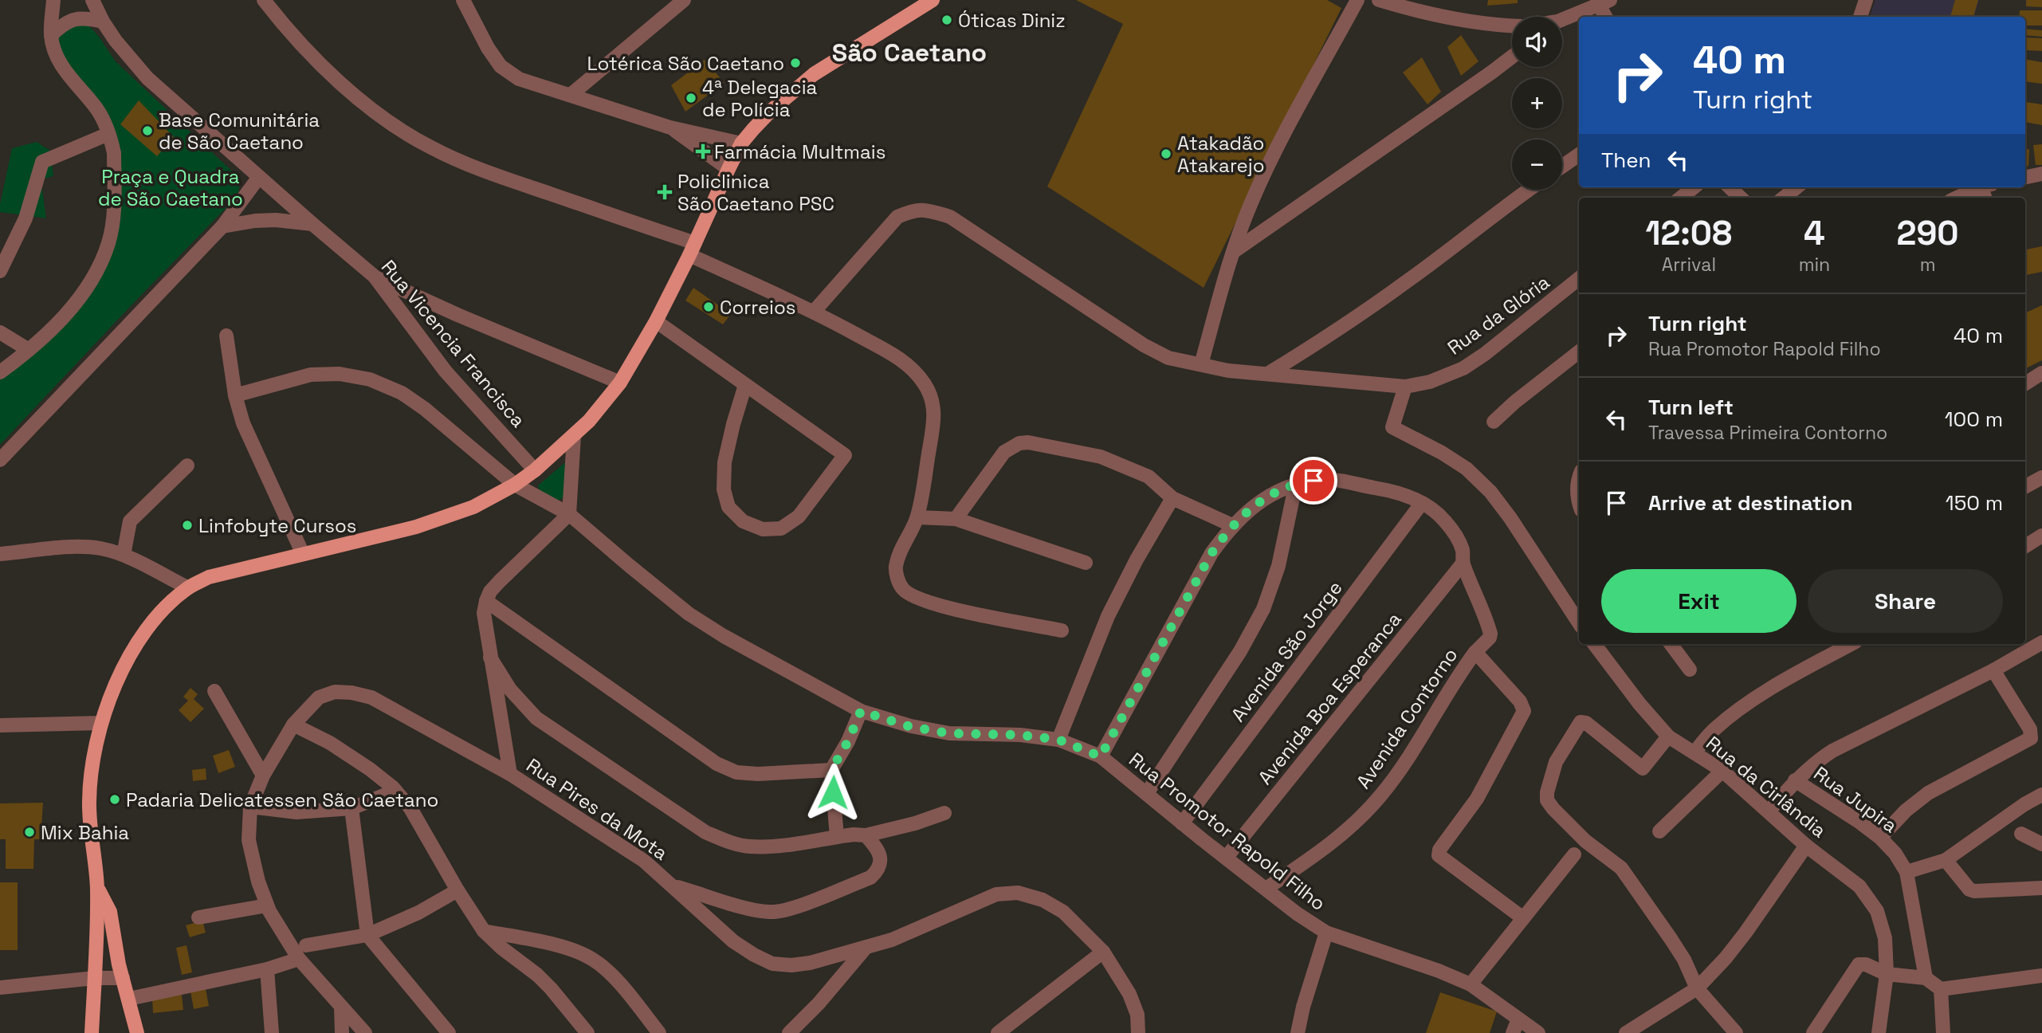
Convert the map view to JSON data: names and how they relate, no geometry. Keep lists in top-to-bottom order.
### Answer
{
  "streets": {
    "street": [
      "Rua da Glória",
      "Rua Vicencia Francisca",
      "Avenida São Jorge",
      "Avenida Boa Esperanca",
      "Avenida Contorno",
      "Rua da Cirlândia",
      "Rua Jupira",
      "Rua Pires da Mota",
      "Rua Promotor Rapold Filho"
    ]
  },
  "crossings": [
    ["Avenida São Jorge", "Rua Promotor Rapold Filho"],
    ["Avenida Boa Esperanca", "Avenida Contorno"],
    ["Avenida Boa Esperanca", "Rua Promotor Rapold Filho"],
    ["Avenida Contorno", "Rua Promotor Rapold Filho"]
  ],
  "districts": ["São Caetano"],
  "parks": ["Praça e Quadra de São Caetano"],
  "places": {
    "other": [
      "Óticas Diniz",
      "Lotérica São Caetano",
      "4ª Delegacia de Polícia",
      "Base Comunitária de São Caetano",
      "Atakadão Atakarejo",
      "Correios",
      "Linfobyte Cursos",
      "Padaria Delicatessen São Caetano",
      "Mix Bahia"
    ],
    "health": ["Farmácia Multmais", "Policlinica São Caetano PSC"]
  },
  "page": {
    "map_buttons": ["+", "−"],
    "turn": ["40 m", "Turn right"],
    "then": "Then",
    "eta": [
      "12:08",
      "Arrival",
      "4",
      "min",
      "290",
      "m"
    ],
    "list": [
      {
        "name": "Turn right",
        "note": "Rua Promotor Rapold Filho",
        "value": "40 m"
      },
      {
        "name": "Turn left",
        "note": "Travessa Primeira Contorno",
        "value": "100 m"
      },
      {
        "name": "Arrive at destination",
        "value": "150 m"
      }
    ],
    "buttons": ["Exit", "Share"]
  }
}
